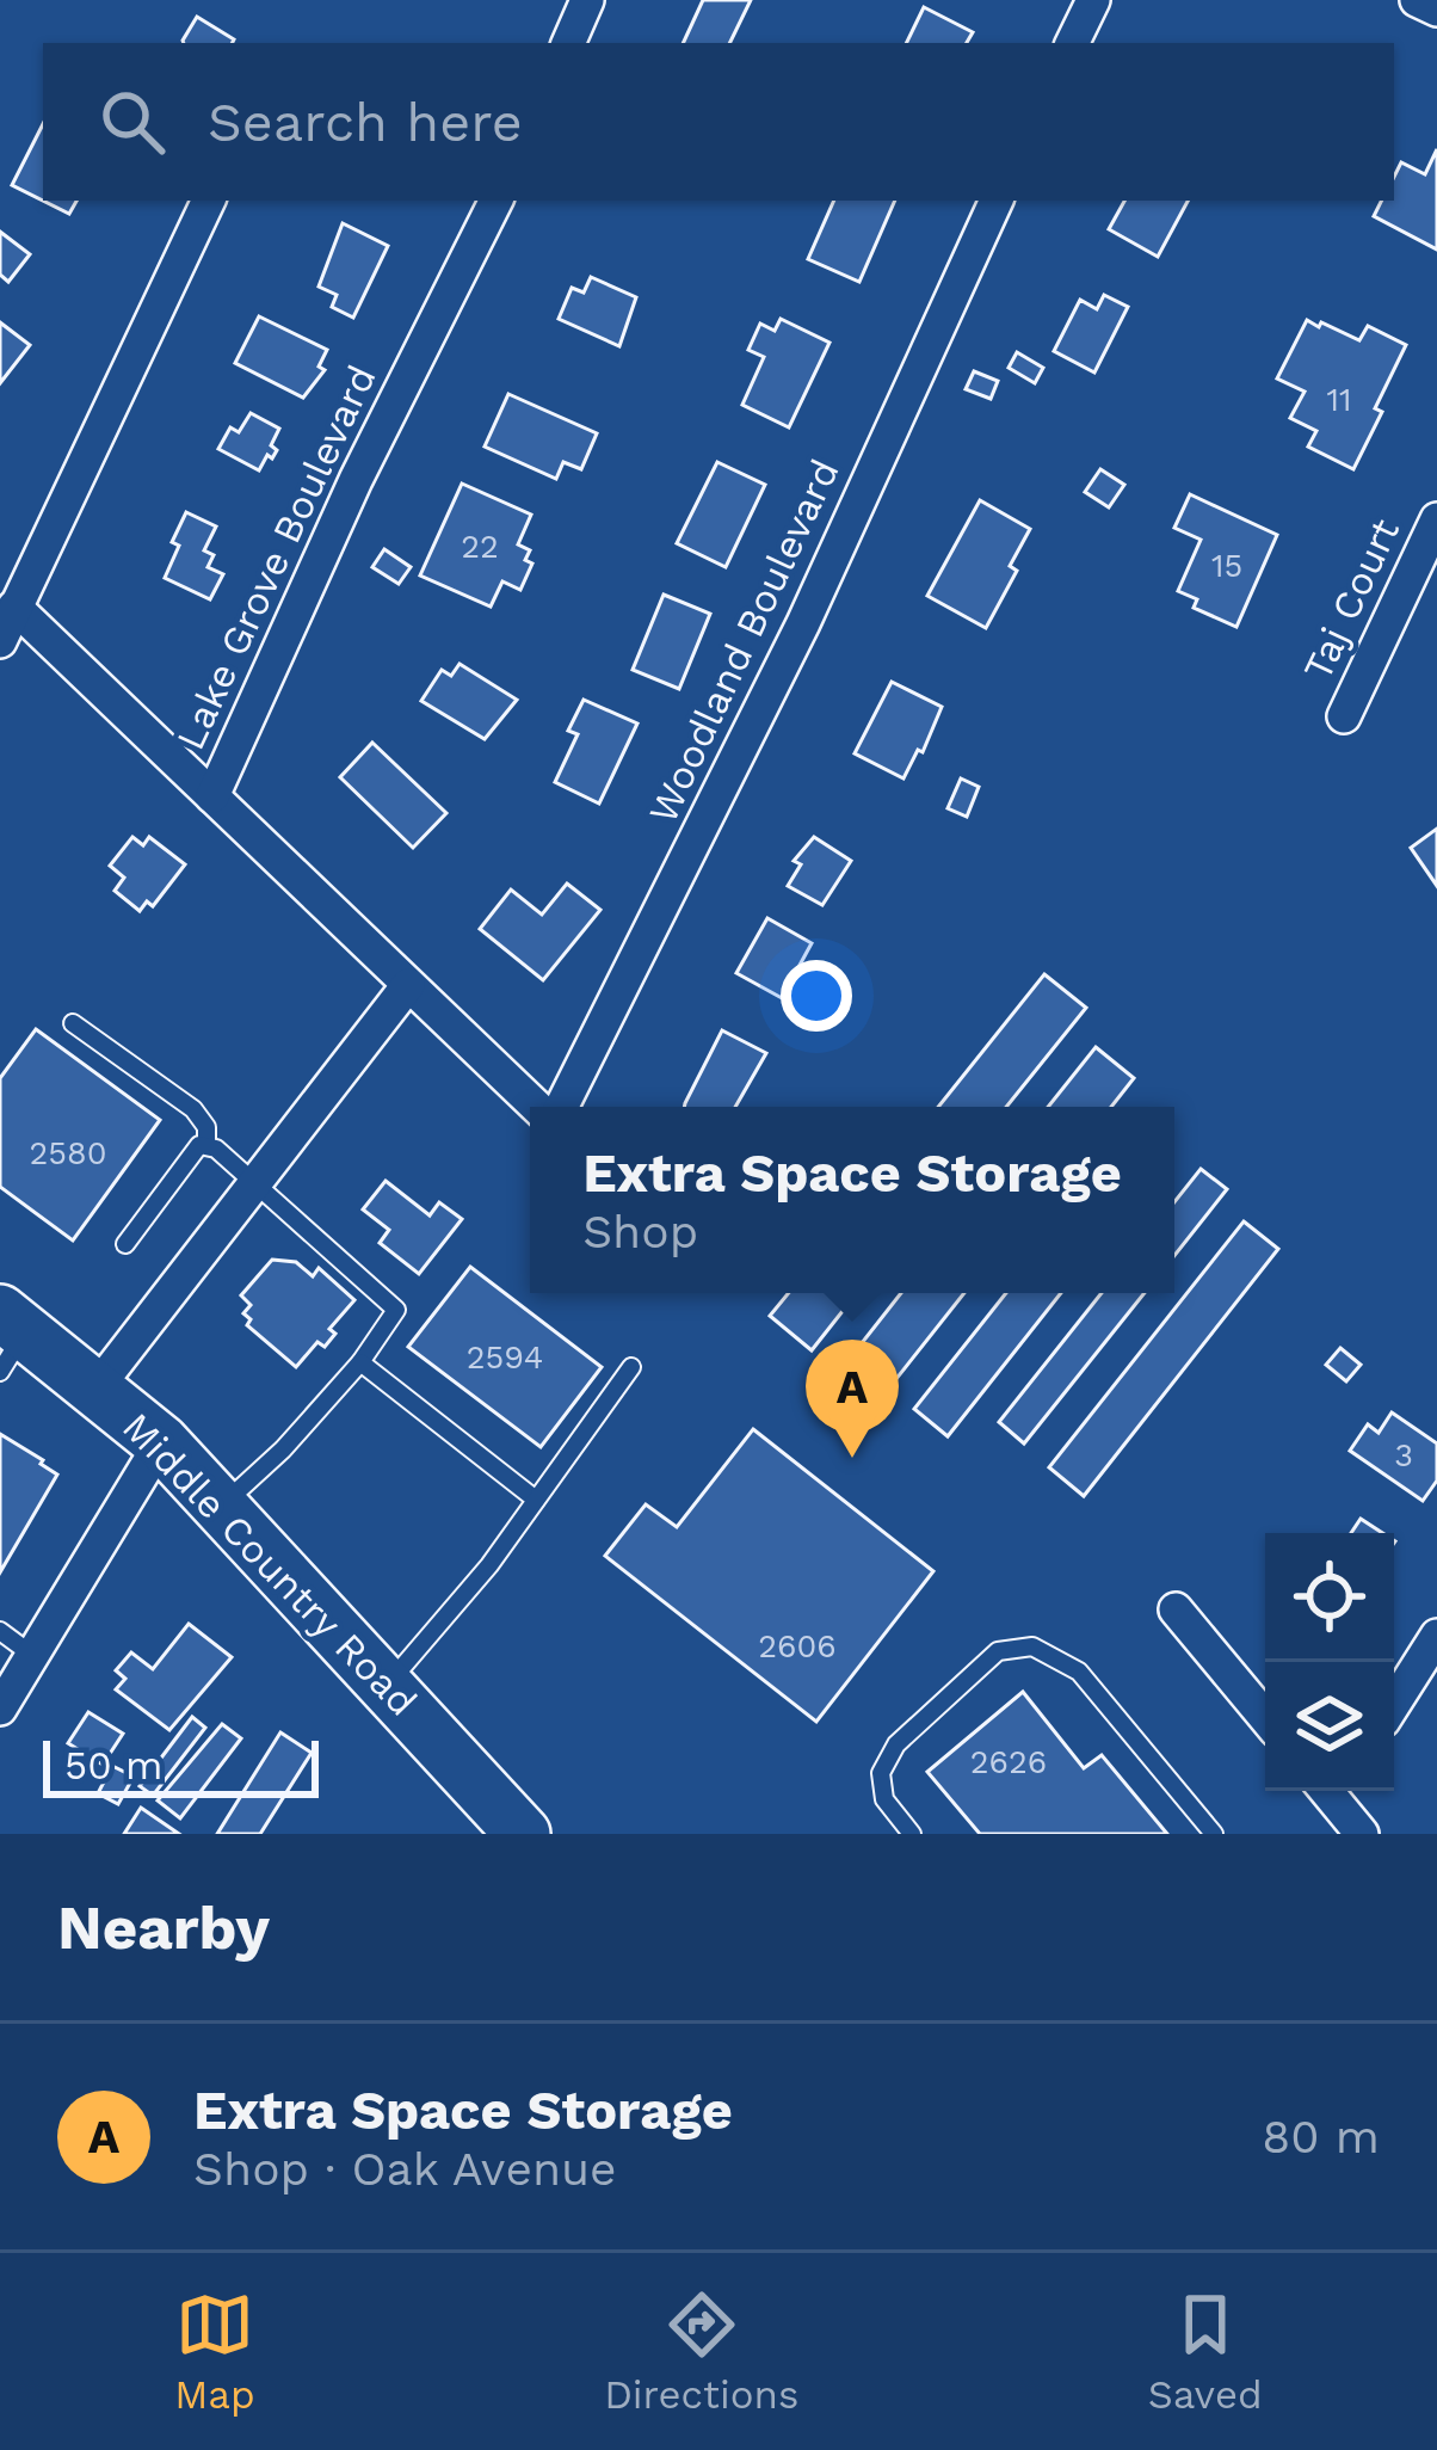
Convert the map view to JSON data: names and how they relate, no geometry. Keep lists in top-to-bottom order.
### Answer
{
  "streets": {
    "main road": ["Middle Country Road"],
    "street": ["Lake Grove Boulevard", "Taj Court", "Woodland Boulevard"]
  },
  "crossings": [
    ["Lake Grove Boulevard", "Woodland Boulevard"]
  ],
  "house_numbers": [
    "11",
    "22",
    "15",
    "2580",
    "2594",
    "3",
    "2606",
    "2626"
  ],
  "scale_bar": "50 m",
  "page": {
    "search": "Search here",
    "popup": ["Extra Space Storage", "Shop"],
    "pins": "A",
    "scale": "50 m",
    "heading": "Nearby",
    "list": [
      {
        "mark": "A",
        "name": "Extra Space Storage",
        "note": "Shop · Oak Avenue",
        "value": "80 m"
      }
    ],
    "nav": ["Map", "Directions", "Saved"]
  }
}
